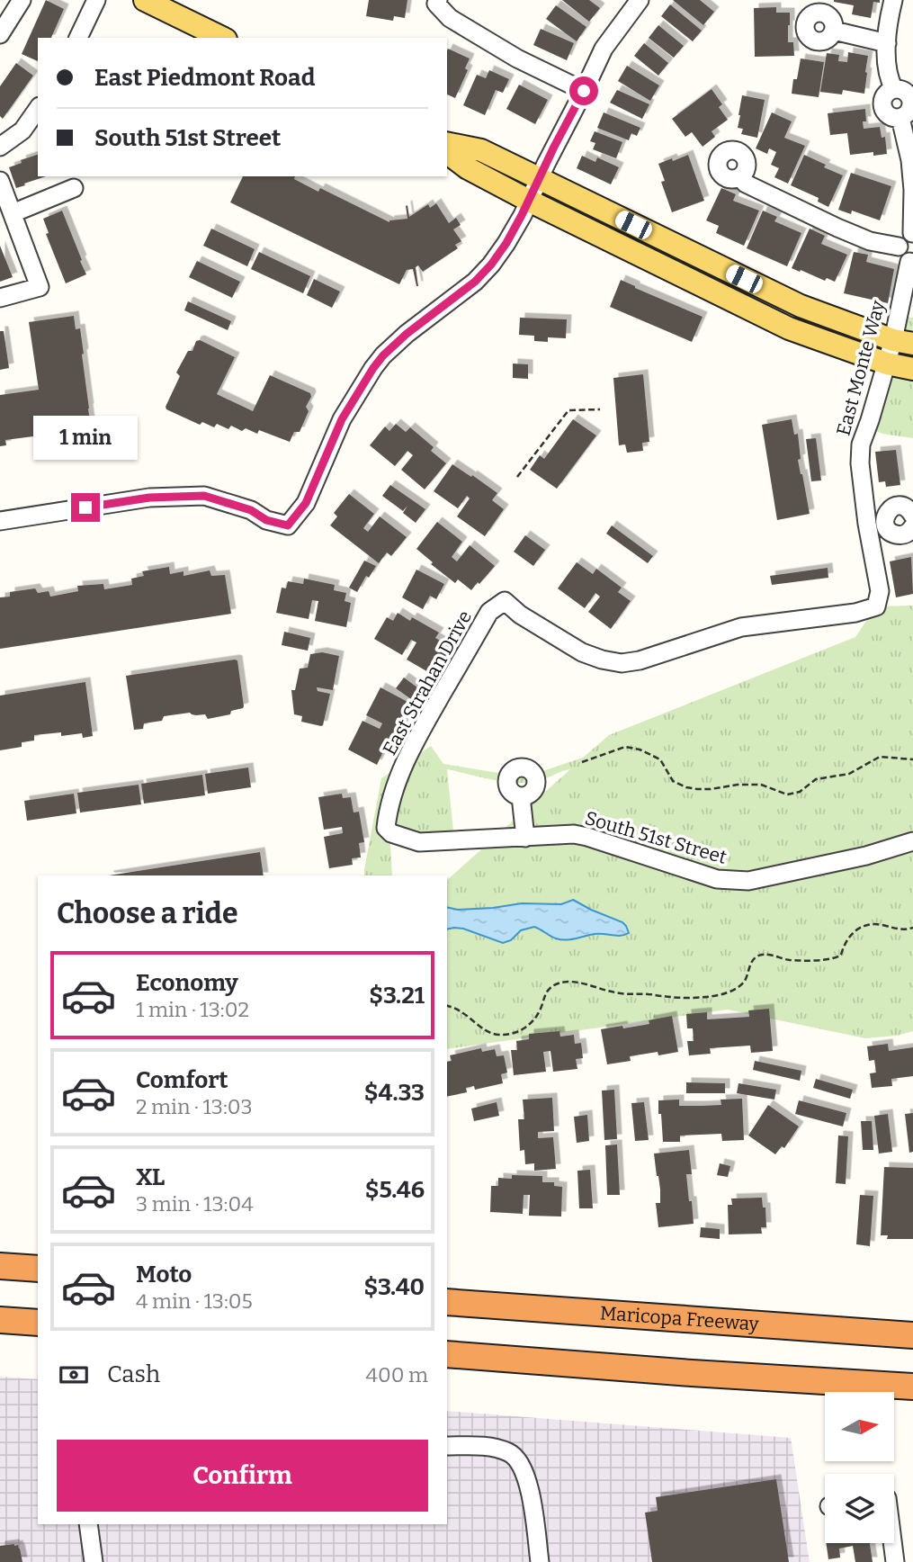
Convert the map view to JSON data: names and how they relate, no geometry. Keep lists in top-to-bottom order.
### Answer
{
  "streets": {
    "highway": ["Maricopa Freeway"],
    "street": ["East Monte Way", "East Strahan Drive", "South 51st Street"]
  },
  "crossings": [
    ["East Monte Way", "East Strahan Drive"],
    ["East Strahan Drive", "South 51st Street"]
  ],
  "north": "right",
  "page": {
    "banner": ["East Piedmont Road", "South 51st Street"],
    "bubble": "1 min",
    "heading": "Choose a ride",
    "list": [
      {
        "name": "Economy",
        "note": "1 min · 13:02",
        "value": "$3.21"
      },
      {
        "name": "Comfort",
        "note": "2 min · 13:03",
        "value": "$4.33"
      },
      {
        "name": "XL",
        "note": "3 min · 13:04",
        "value": "$5.46"
      },
      {
        "name": "Moto",
        "note": "4 min · 13:05",
        "value": "$3.40"
      }
    ],
    "pay": ["Cash", "400 m"],
    "buttons": "Confirm"
  }
}
